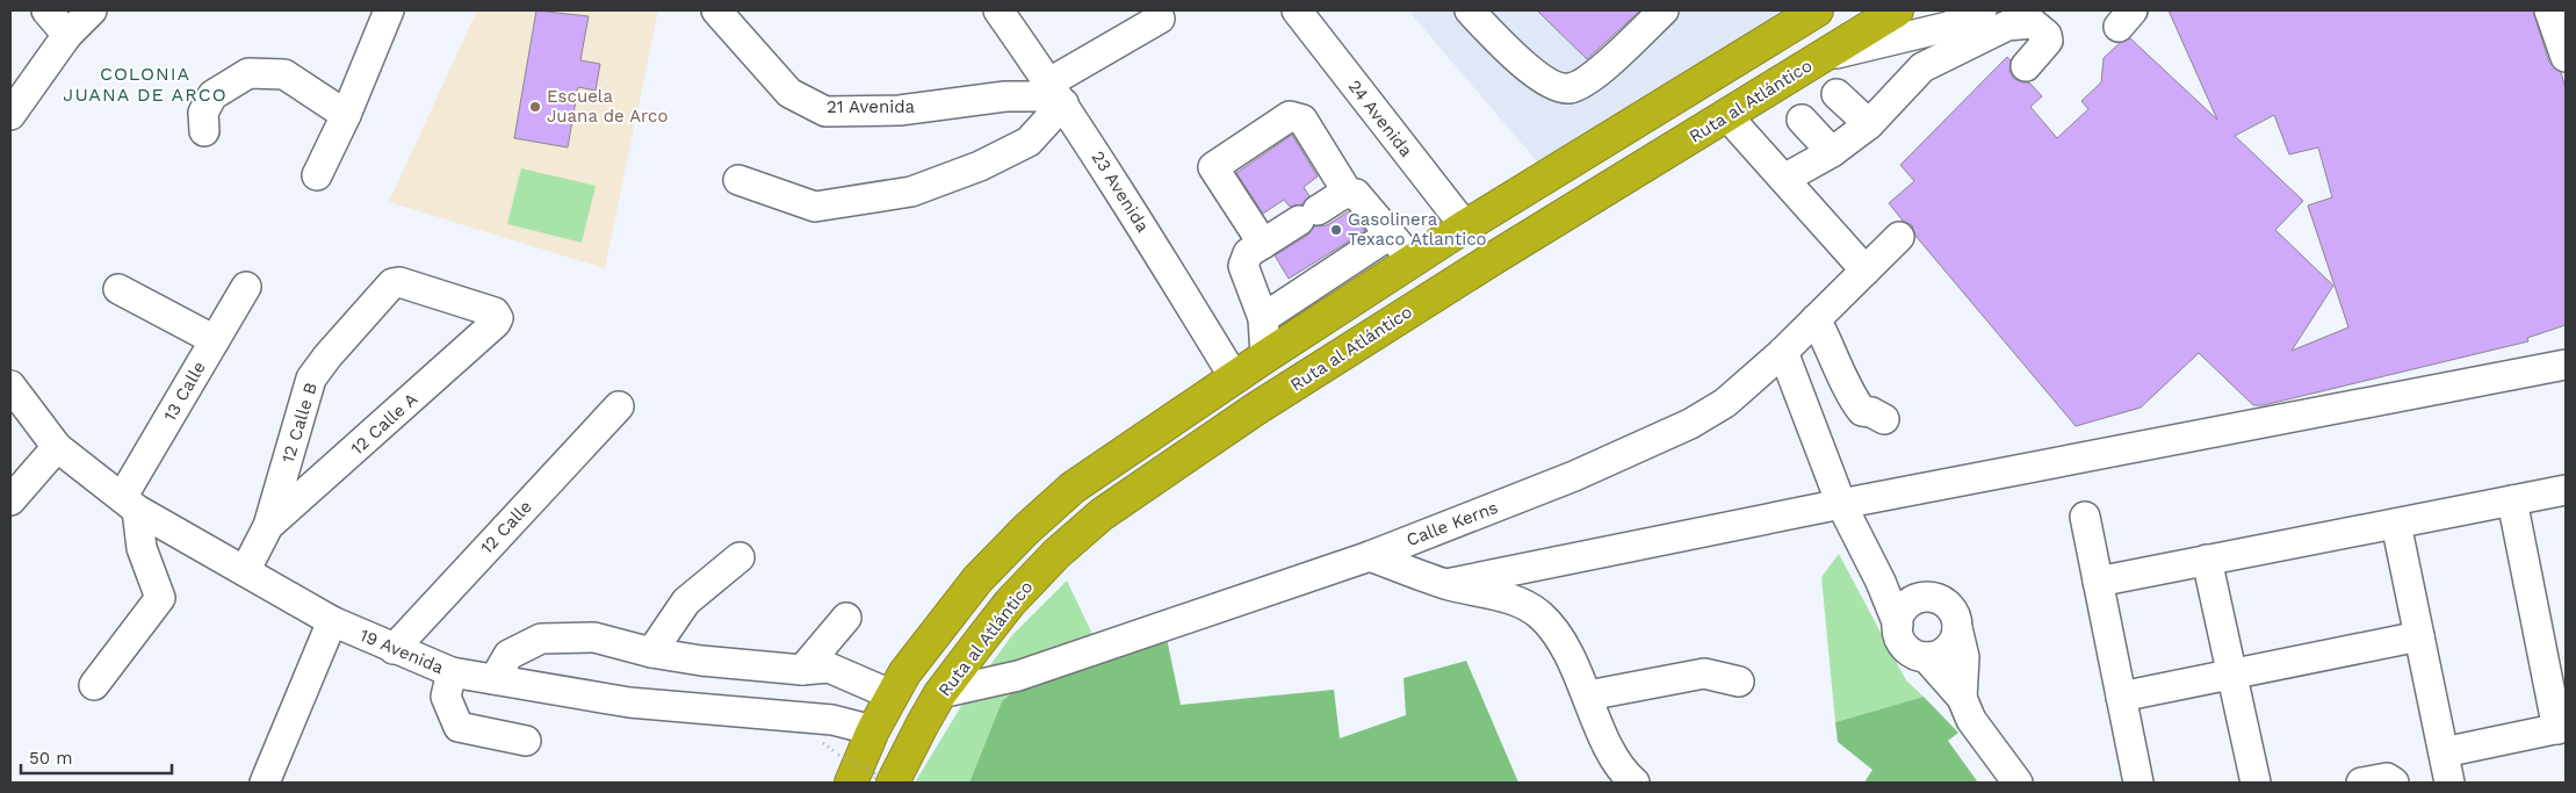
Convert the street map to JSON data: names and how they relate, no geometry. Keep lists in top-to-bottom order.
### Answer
{
  "streets": {
    "highway": ["Ruta al Atlántico"],
    "street": [
      "21 Avenida",
      "24 Avenida",
      "23 Avenida",
      "13 Calle",
      "12 Calle B",
      "12 Calle A",
      "Calle Kerns",
      "12 Calle",
      "19 Avenida"
    ]
  },
  "crossings": [
    ["Ruta al Atlántico", "Calle Kerns"],
    ["21 Avenida", "23 Avenida"],
    ["13 Calle", "19 Avenida"],
    ["12 Calle B", "12 Calle A"],
    ["12 Calle", "19 Avenida"]
  ],
  "districts": ["COLONIA JUANA DE ARCO"],
  "places": ["Escuela Juana de Arco", "Gasolinera Texaco Atlantico"],
  "scale_bar": "50 m"
}
